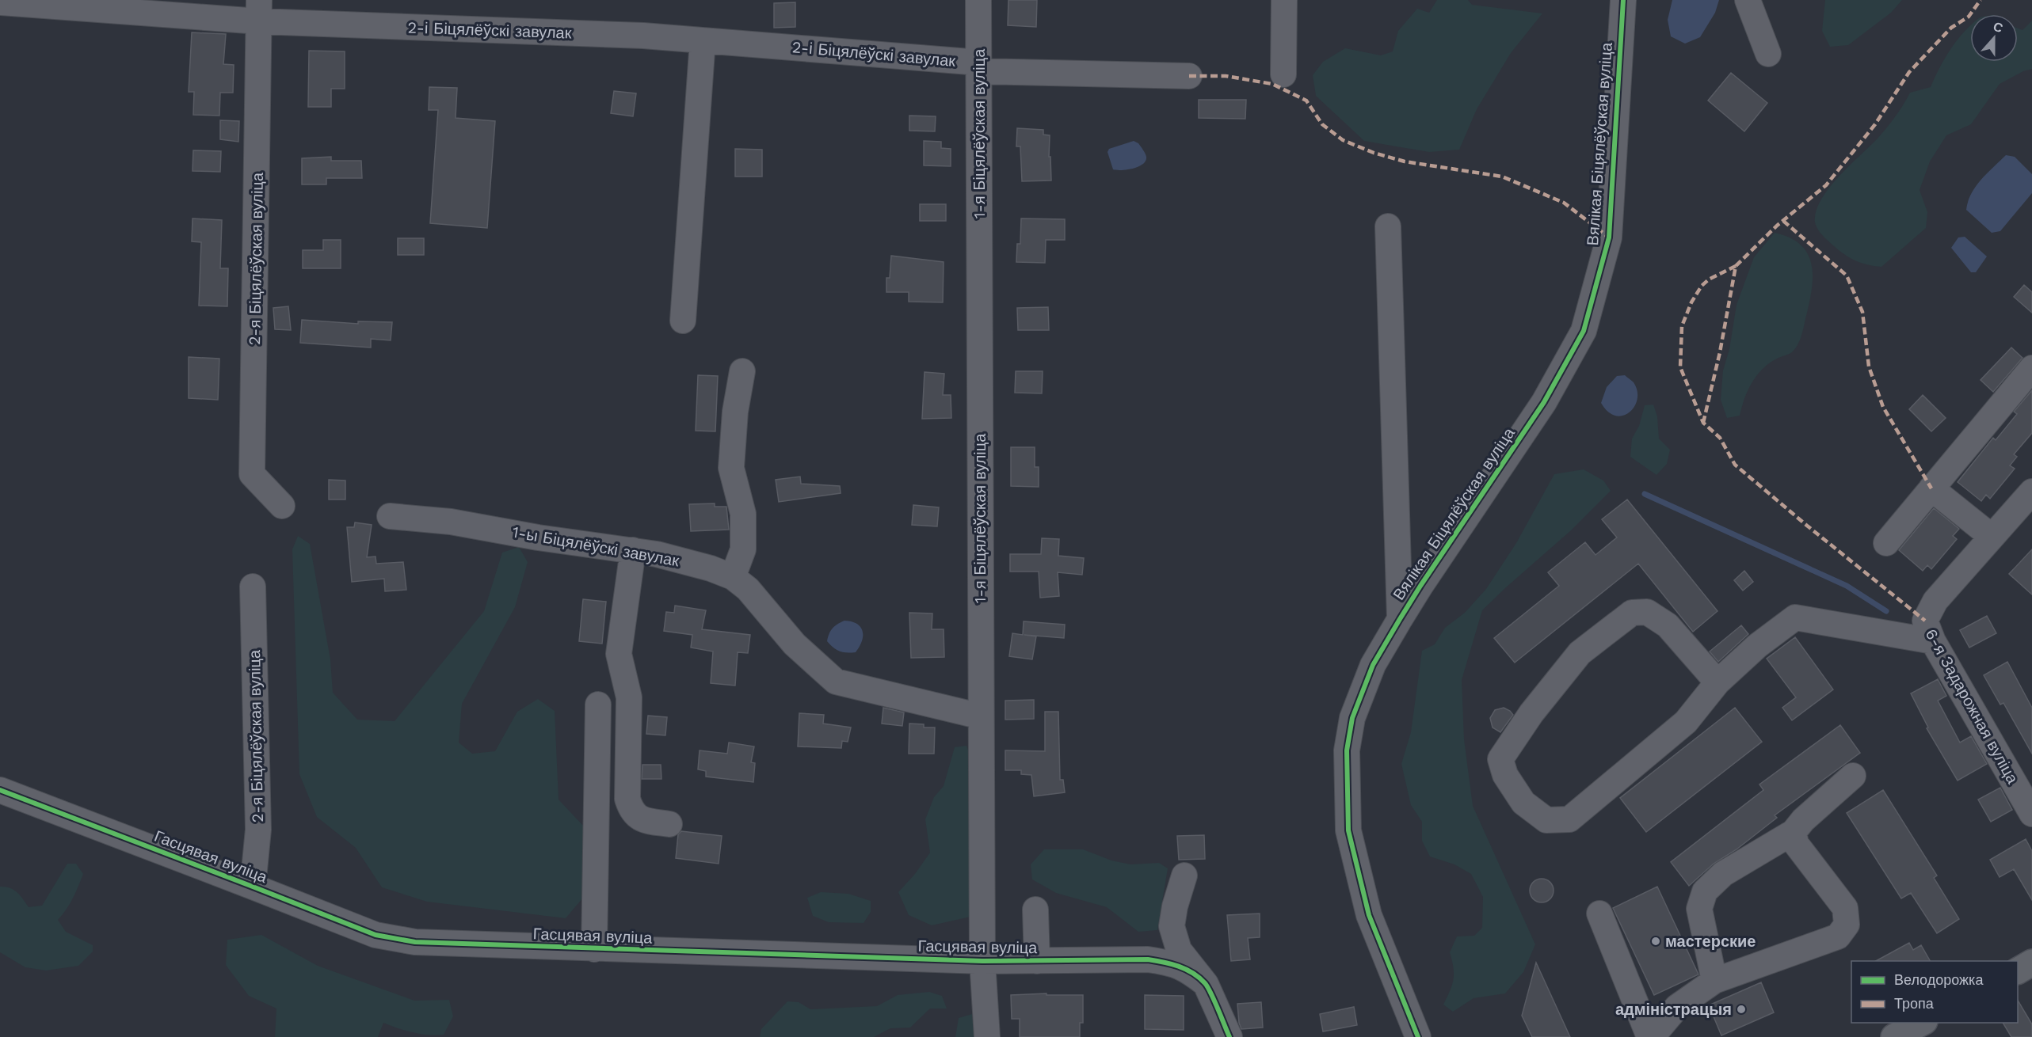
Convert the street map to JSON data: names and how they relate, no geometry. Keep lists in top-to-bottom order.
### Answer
{
  "streets": {
    "street": [
      "2-і Біцялёўскі завулак",
      "1-я Біцялёўская вуліца",
      "Вялікая Біцялёўская вуліца",
      "2-я Біцялёўская вуліца",
      "1-ы Біцялёўскі завулак",
      "6-я Задарожная вуліца",
      "Гасцявая вуліца"
    ]
  },
  "crossings": [
    ["2-і Біцялёўскі завулак", "1-я Біцялёўская вуліца"],
    ["2-і Біцялёўскі завулак", "2-я Біцялёўская вуліца"],
    ["1-я Біцялёўская вуліца", "1-ы Біцялёўскі завулак"],
    ["1-я Біцялёўская вуліца", "Гасцявая вуліца"],
    ["2-я Біцялёўская вуліца", "Гасцявая вуліца"]
  ],
  "places": ["мастерские", "адміністрацыя"],
  "legend": ["Велодорожка", "Тропа"],
  "north": "top"
}
